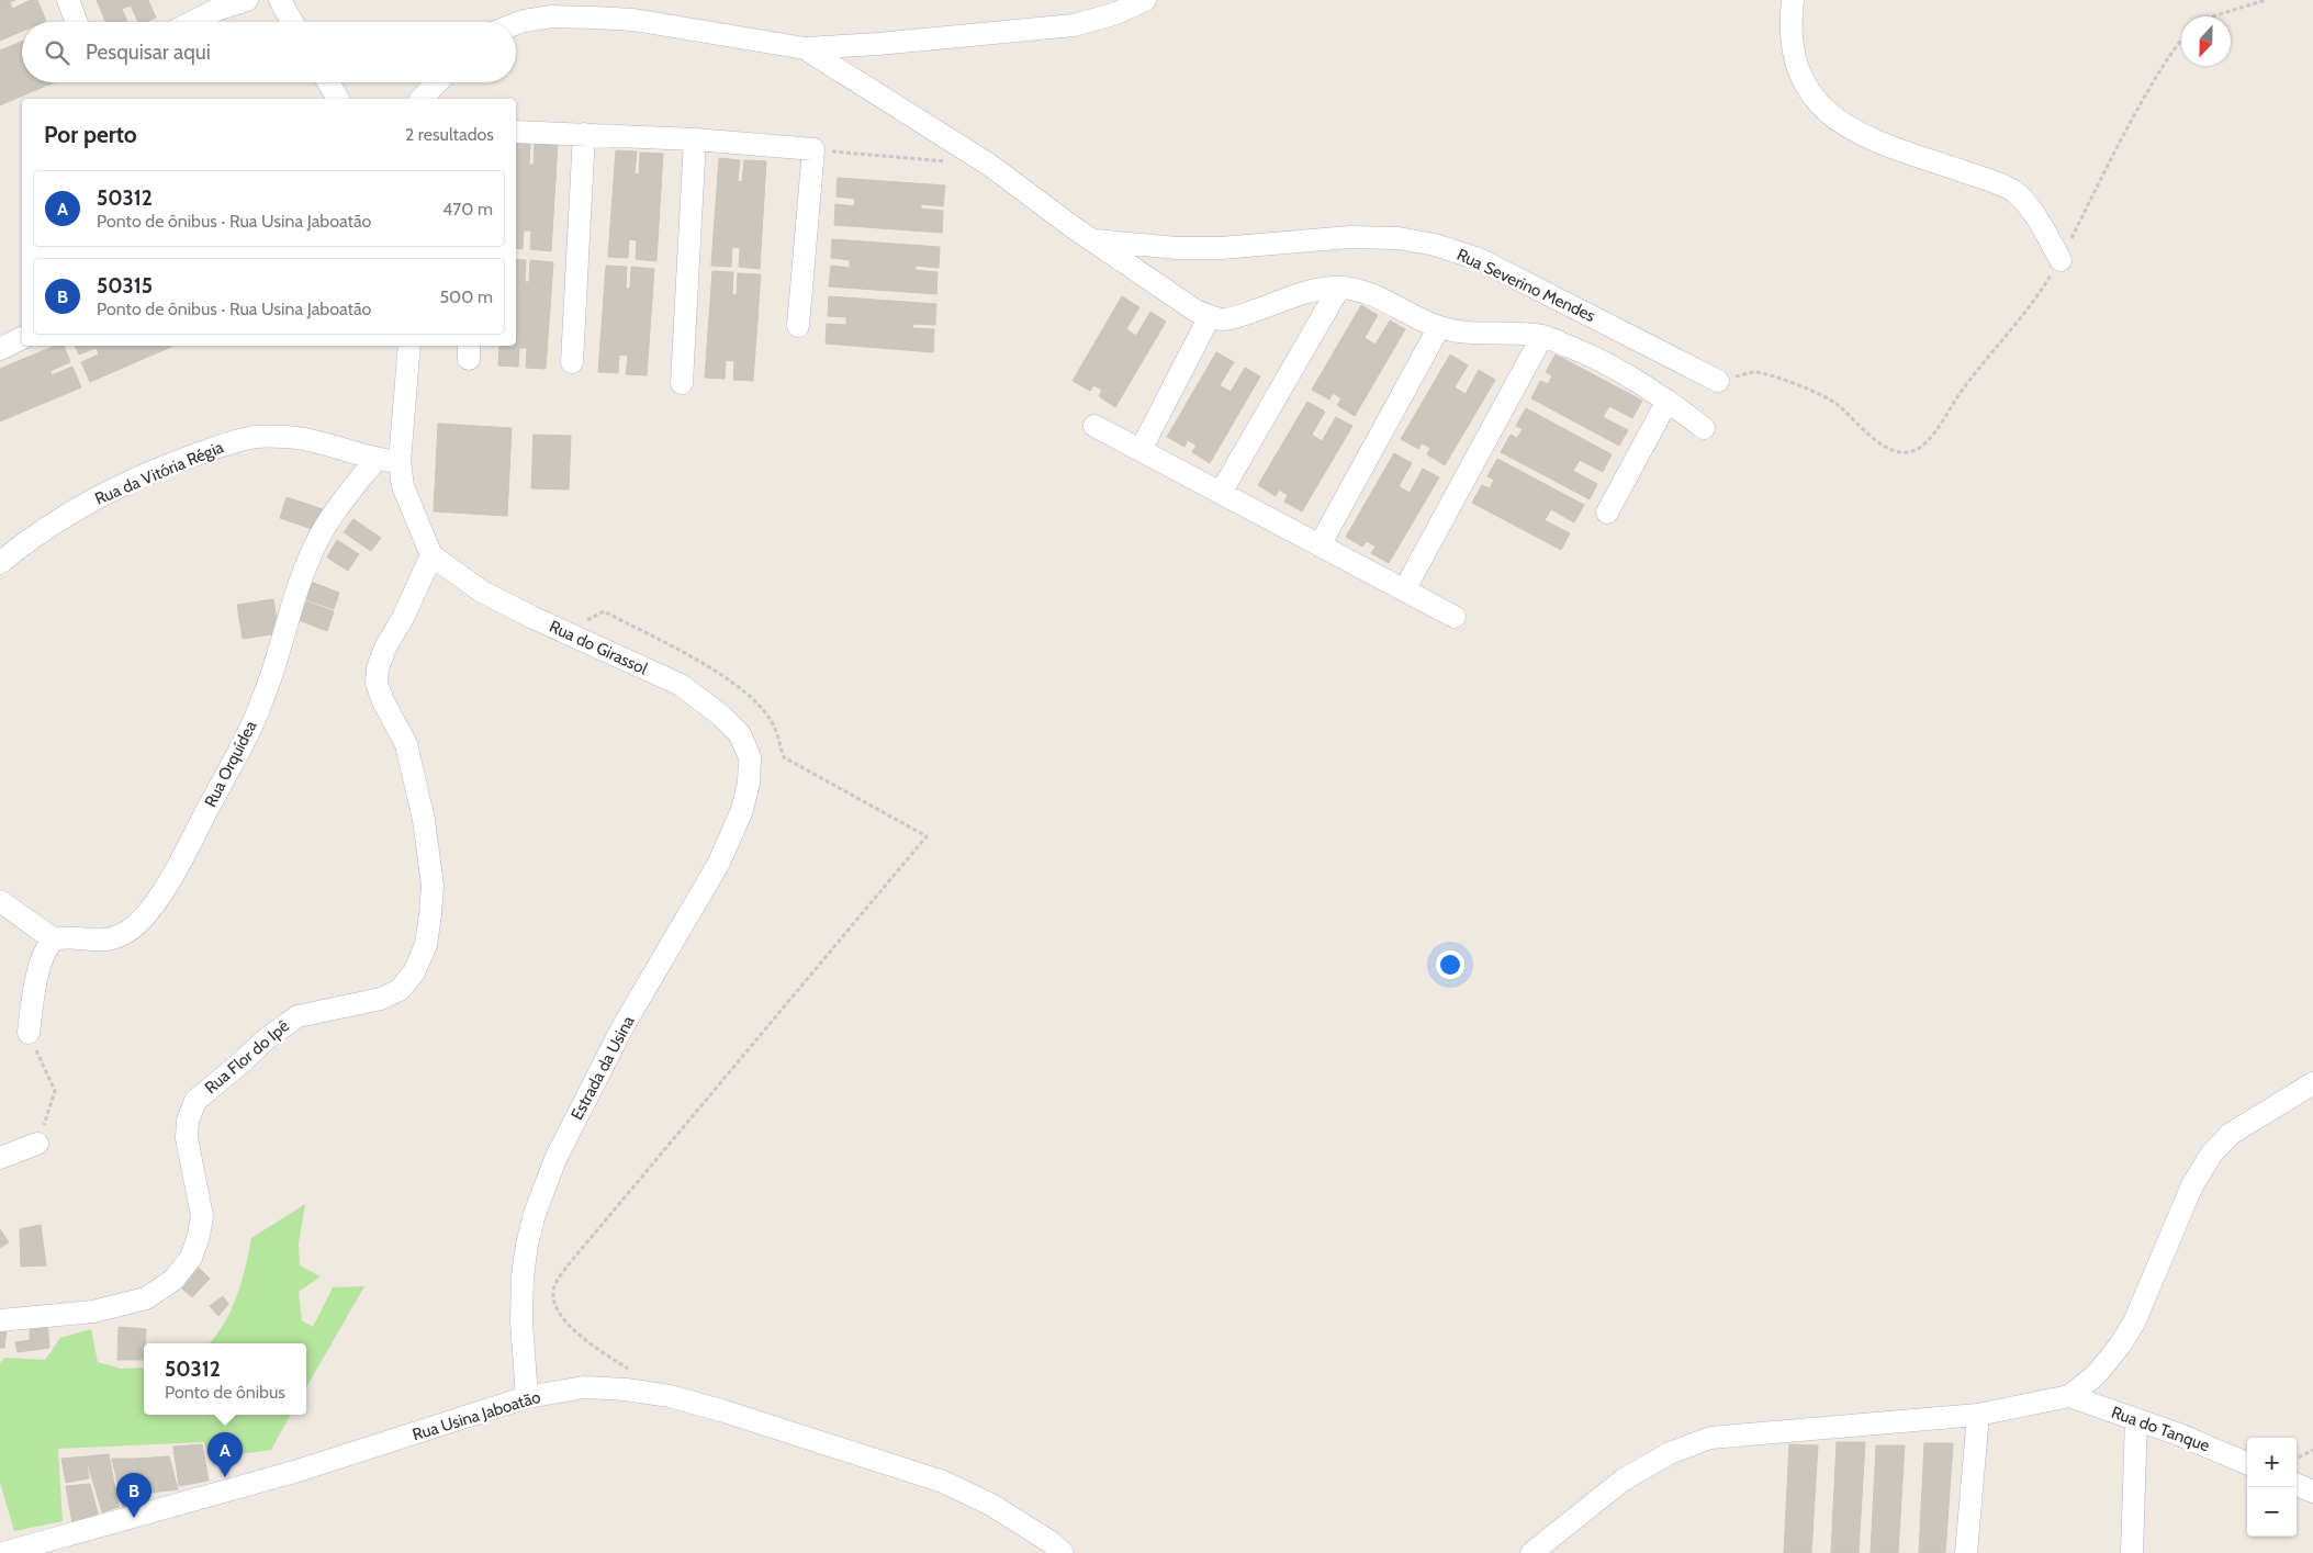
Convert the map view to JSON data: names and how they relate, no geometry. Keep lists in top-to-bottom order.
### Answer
{
  "streets": {
    "street": [
      "Rua Severino Mendes",
      "Rua da Vitória Régia",
      "Rua do Girassol",
      "Rua Orquídea",
      "Rua Flor do Ipê",
      "Estrada da Usina",
      "Rua Usina Jaboatão",
      "Rua do Tanque"
    ]
  },
  "crossings": [
    ["Rua da Vitória Régia", "Rua Orquídea"],
    ["Rua do Girassol", "Rua Flor do Ipê"],
    ["Rua do Girassol", "Estrada da Usina"],
    ["Estrada da Usina", "Rua Usina Jaboatão"]
  ],
  "north": "bottom",
  "page": {
    "search": "Pesquisar aqui",
    "heading": ["Por perto", "2 resultados"],
    "list": [
      {
        "mark": "A",
        "name": "50312",
        "note": "Ponto de ônibus · Rua Usina Jaboatão",
        "value": "470 m"
      },
      {
        "mark": "B",
        "name": "50315",
        "note": "Ponto de ônibus · Rua Usina Jaboatão",
        "value": "500 m"
      }
    ],
    "popup": ["50312", "Ponto de ônibus"],
    "pins": ["A", "B"],
    "map_buttons": ["+", "−"]
  }
}
